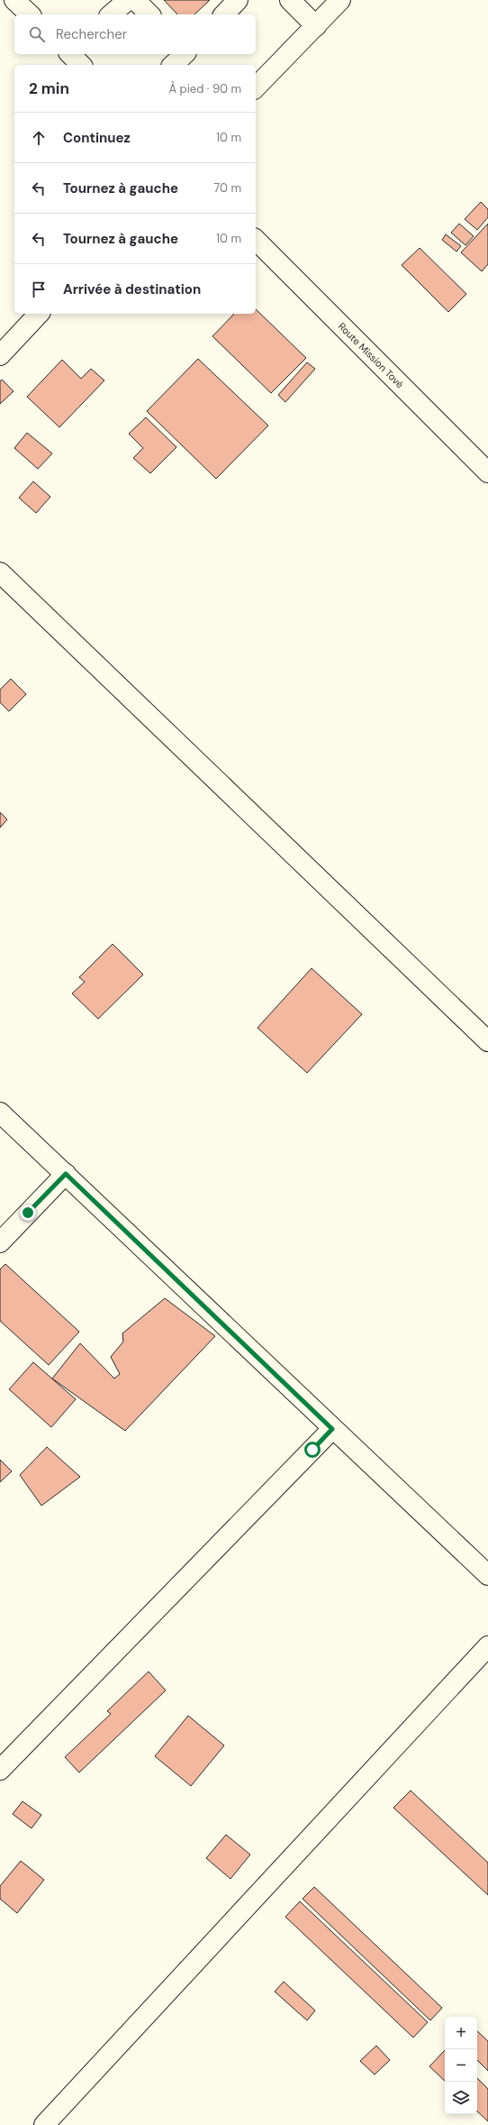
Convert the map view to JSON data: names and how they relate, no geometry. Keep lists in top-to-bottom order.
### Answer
{
  "streets": {
    "street": ["Route Mission Tové"]
  },
  "page": {
    "search": "Rechercher",
    "heading": ["2 min", "À pied · 90 m"],
    "list": [
      ["Continuez", "10 m"],
      ["Tournez à gauche", "70 m"],
      ["Tournez à gauche", "10 m"],
      "Arrivée à destination"
    ],
    "map_buttons": ["+", "−"]
  }
}
